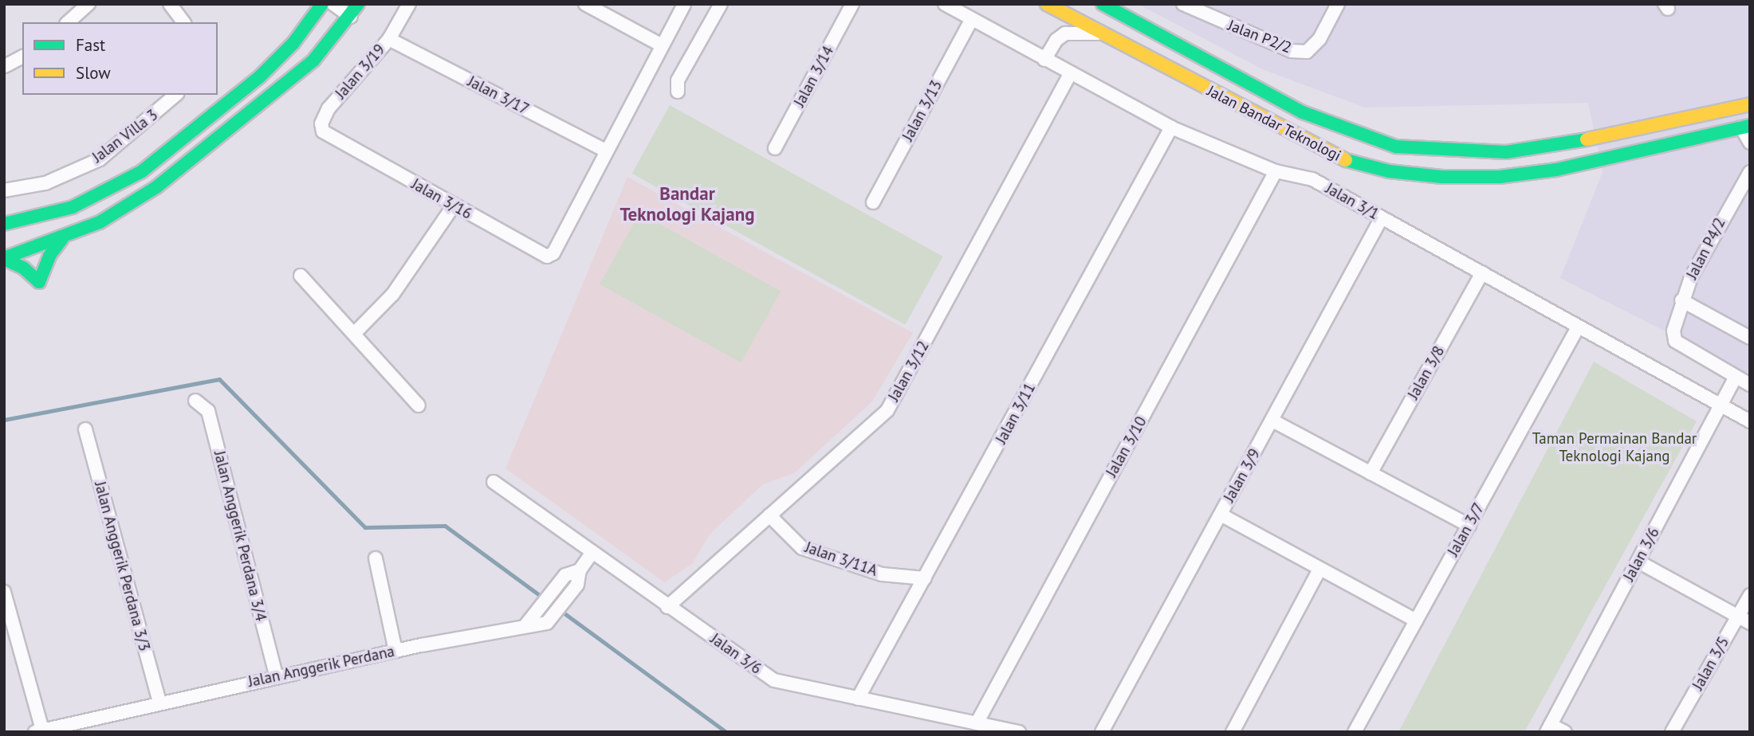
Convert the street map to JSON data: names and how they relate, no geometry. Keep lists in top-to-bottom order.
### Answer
{
  "streets": {
    "street": [
      "Jalan P2/2",
      "Jalan 3/19",
      "Jalan 3/14",
      "Jalan 3/17",
      "Jalan 3/13",
      "Jalan Bandar Teknologi",
      "Jalan Villa 3",
      "Jalan 3/16",
      "Jalan 3/1",
      "Jalan P4/2",
      "Jalan 3/12",
      "Jalan 3/8",
      "Jalan 3/11",
      "Jalan 3/10",
      "Jalan 3/9",
      "Jalan 3/7",
      "Jalan Anggerik Perdana 3/4",
      "Jalan 3/6",
      "Jalan 3/11A",
      "Jalan Anggerik Perdana 3/3",
      "Jalan 3/5",
      "Jalan Anggerik Perdana"
    ]
  },
  "crossings": [
    ["Jalan 3/19", "Jalan 3/17"],
    ["Jalan 3/19", "Jalan 3/16"],
    ["Jalan 3/17", "Jalan 3/16"],
    ["Jalan 3/13", "Jalan 3/1"],
    ["Jalan 3/1", "Jalan 3/12"],
    ["Jalan 3/1", "Jalan 3/8"],
    ["Jalan 3/1", "Jalan 3/11"],
    ["Jalan 3/1", "Jalan 3/10"],
    ["Jalan 3/1", "Jalan 3/9"],
    ["Jalan 3/1", "Jalan 3/7"],
    ["Jalan 3/1", "Jalan 3/6"],
    ["Jalan P4/2", "Jalan 3/6"],
    ["Jalan 3/12", "Jalan 3/6"],
    ["Jalan 3/12", "Jalan 3/11A"],
    ["Jalan 3/11", "Jalan 3/6"],
    ["Jalan 3/11", "Jalan 3/11A"],
    ["Jalan 3/10", "Jalan 3/6"],
    ["Jalan Anggerik Perdana 3/4", "Jalan Anggerik Perdana"],
    ["Jalan 3/6", "Jalan Anggerik Perdana"],
    ["Jalan Anggerik Perdana 3/3", "Jalan Anggerik Perdana"]
  ],
  "districts": ["Bandar Teknologi Kajang"],
  "parks": ["Taman Permainan Bandar Teknologi Kajang"],
  "legend": ["Fast", "Slow"]
}
